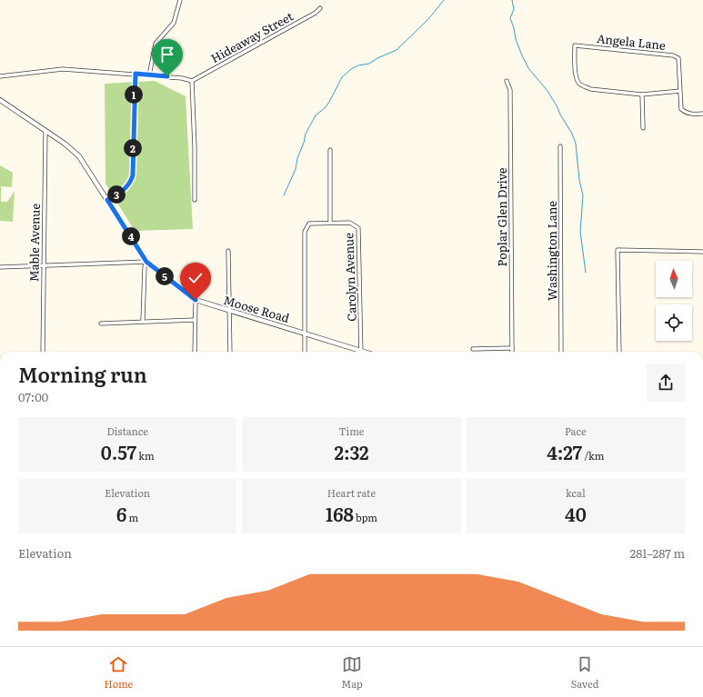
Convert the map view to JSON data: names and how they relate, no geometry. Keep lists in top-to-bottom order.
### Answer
{
  "streets": {
    "street": [
      "Hideaway Street",
      "Angela Lane",
      "Poplar Glen Drive",
      "Mable Avenue",
      "Washington Lane",
      "Carolyn Avenue",
      "Moose Road"
    ]
  },
  "crossings": [
    ["Mable Avenue", "Moose Road"]
  ],
  "north": "top",
  "page": {
    "pins": [
      "1",
      "2",
      "3",
      "4",
      "5"
    ],
    "heading": ["Morning run", "07:00"],
    "stats": [
      ["Distance", "0.57 km"],
      ["Time", "2:32"],
      ["Pace", "4:27 /km"],
      ["Elevation", "6 m"],
      ["Heart rate", "168 bpm"],
      ["kcal", "40"]
    ],
    "chart": ["Elevation", "281–287 m"],
    "tabs": ["Home", "Map", "Saved"]
  }
}
